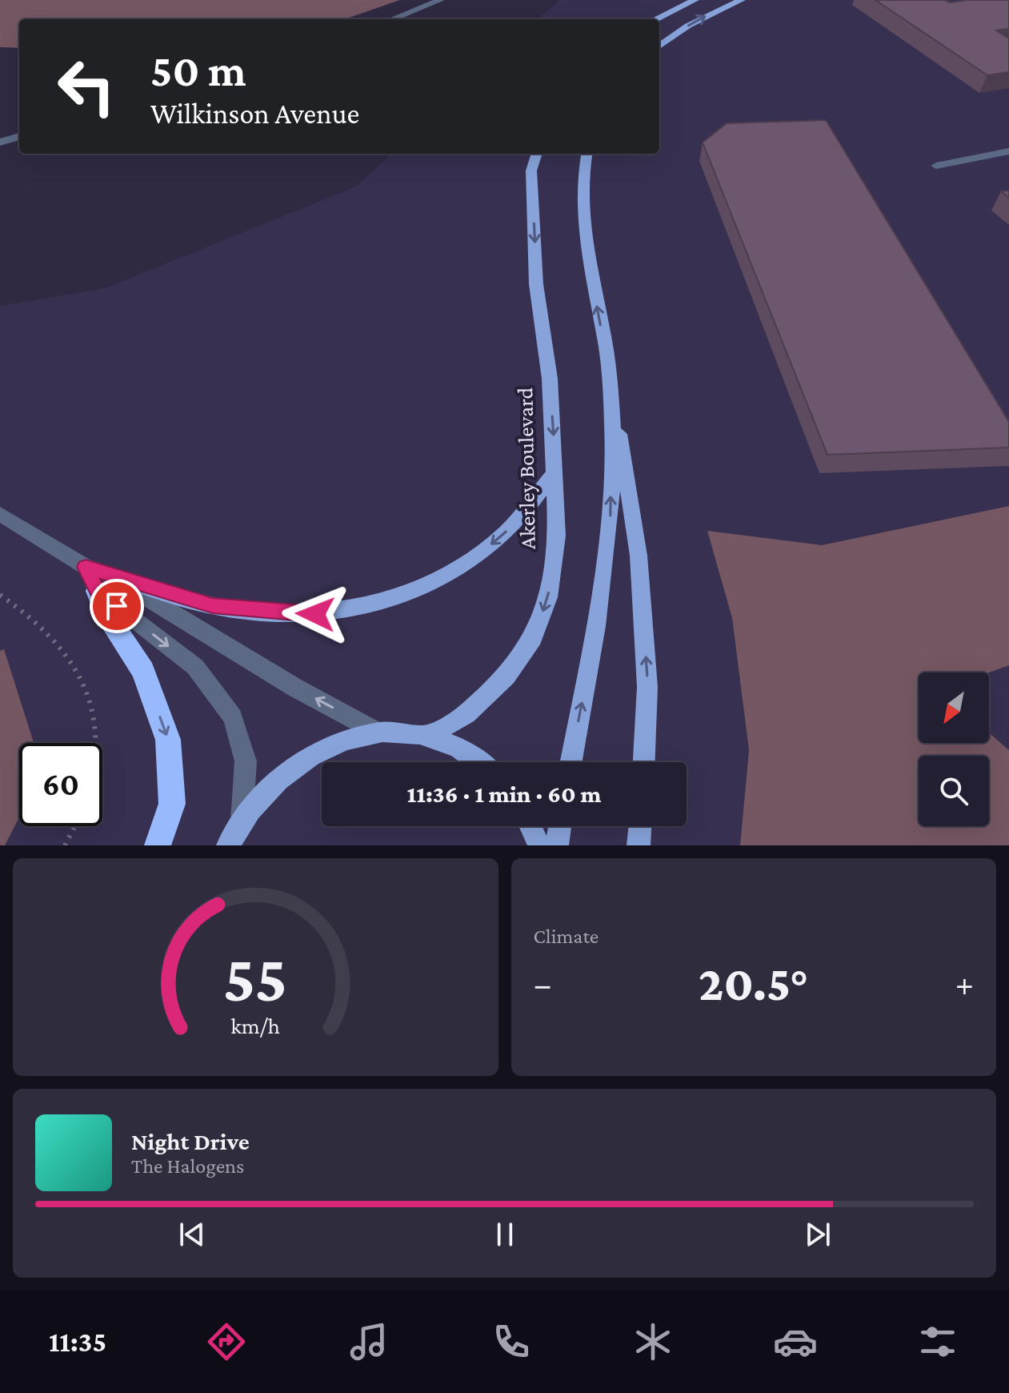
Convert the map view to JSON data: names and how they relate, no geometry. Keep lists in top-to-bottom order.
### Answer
{
  "streets": {
    "main road": ["Akerley Boulevard"]
  },
  "north": "bottom left",
  "page": {
    "turn": ["50 m", "Wilkinson Avenue"],
    "limit": "60",
    "trip": "11:36 · 1 min · 60 m",
    "tile": "Climate",
    "heat": ["−", "20.5°", "+"],
    "song": ["Night Drive", "The Halogens"],
    "tabs": "11:35",
    "gauge": ["55", "km/h"]
  }
}
